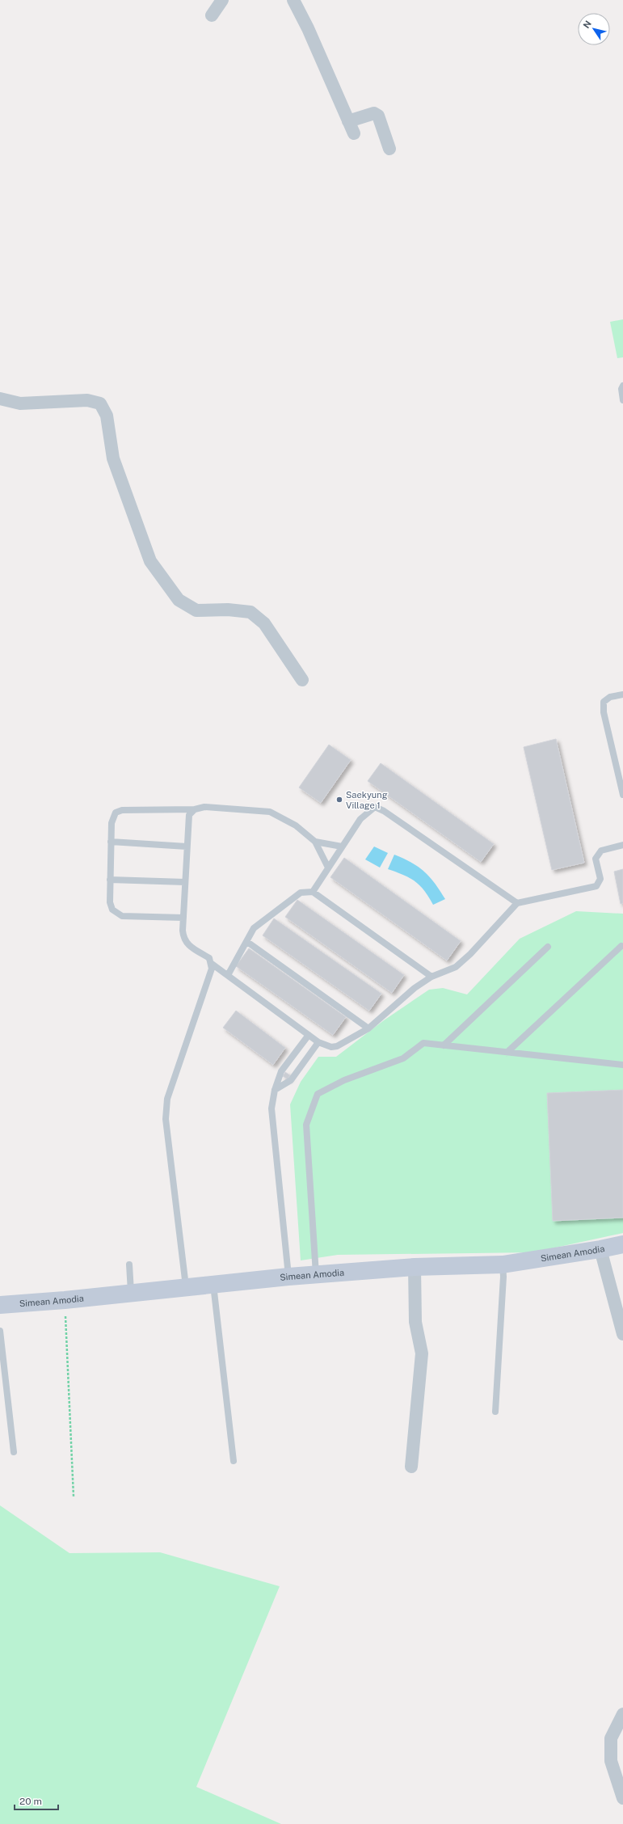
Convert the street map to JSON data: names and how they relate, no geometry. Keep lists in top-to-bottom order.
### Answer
{
  "streets": {
    "street": ["Simean Amodia"]
  },
  "places": ["Saekyung Village 1"],
  "scale_bar": "20 m",
  "north": "top left"
}
